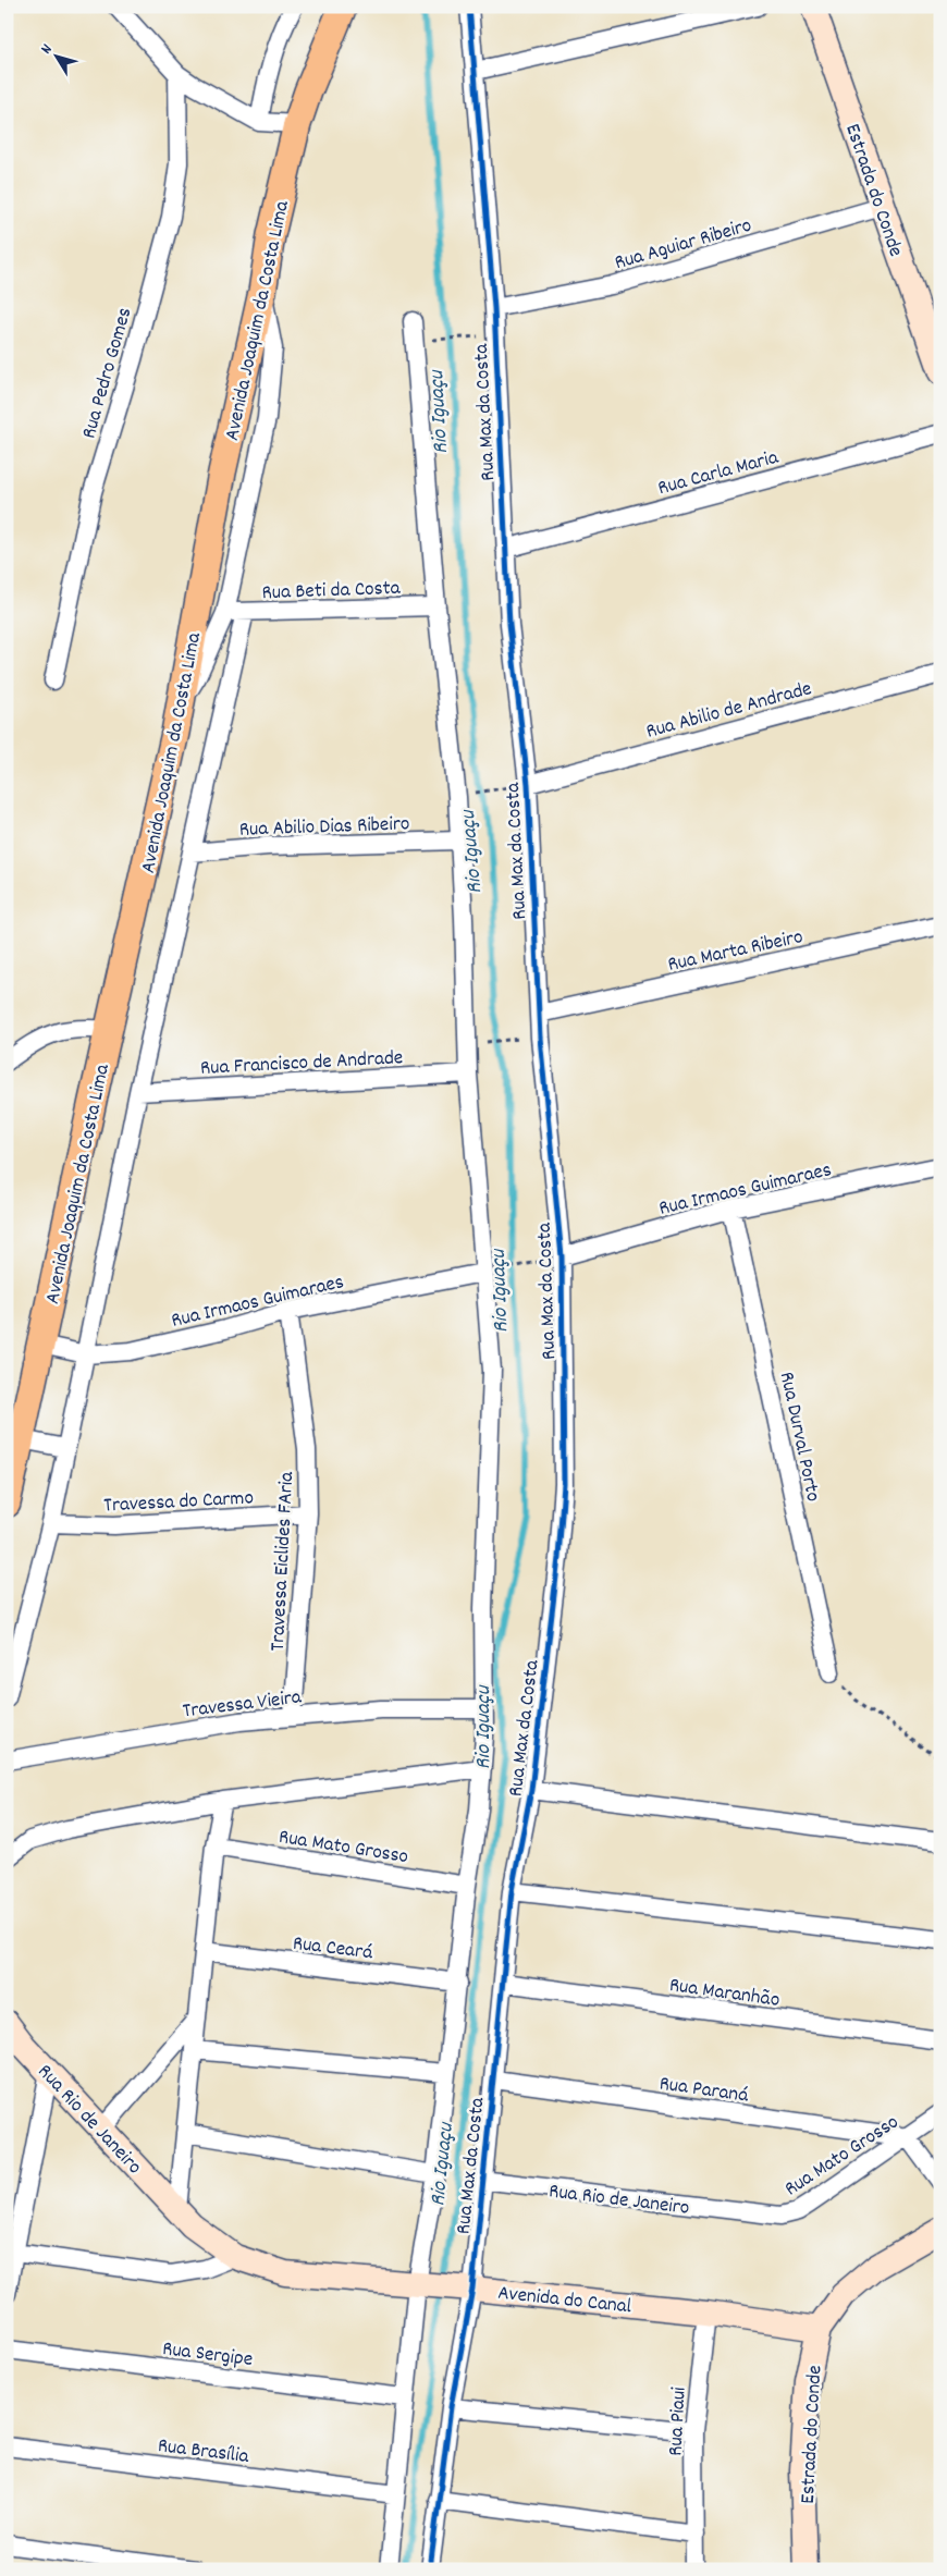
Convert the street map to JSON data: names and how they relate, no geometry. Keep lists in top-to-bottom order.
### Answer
{
  "streets": {
    "main road": ["Avenida Joaquim da Costa Lima"],
    "street": [
      "Estrada do Conde",
      "Rua Aguiar Ribeiro",
      "Rua Pedro Gomes",
      "Rua Max da Costa",
      "Rua Carla Maria",
      "Rua Beti da Costa",
      "Rua Abilio de Andrade",
      "Rua Abilio Dias Ribeiro",
      "Rua Marta Ribeiro",
      "Rua Francisco de Andrade",
      "Rua Irmaos Guimaraes",
      "Rua Durval Porto",
      "Travessa do Carmo",
      "Travessa Eiclides FAria",
      "Travessa Vieira",
      "Rua Mato Grosso",
      "Rua Ceará",
      "Rua Maranhão",
      "Rua Paraná",
      "Rua Rio de Janeiro",
      "Avenida do Canal",
      "Rua Sergipe",
      "Rua Piaui",
      "Rua Brasília"
    ]
  },
  "crossings": [
    ["Estrada do Conde", "Rua Aguiar Ribeiro"],
    ["Estrada do Conde", "Avenida do Canal"],
    ["Rua Aguiar Ribeiro", "Rua Max da Costa"],
    ["Avenida Joaquim da Costa Lima", "Rua Irmaos Guimaraes"],
    ["Rua Max da Costa", "Rua Carla Maria"],
    ["Rua Max da Costa", "Rua Beti da Costa"],
    ["Rua Max da Costa", "Rua Abilio de Andrade"],
    ["Rua Max da Costa", "Rua Abilio Dias Ribeiro"],
    ["Rua Max da Costa", "Rua Marta Ribeiro"],
    ["Rua Max da Costa", "Rua Francisco de Andrade"],
    ["Rua Max da Costa", "Rua Irmaos Guimaraes"],
    ["Rua Max da Costa", "Travessa Vieira"],
    ["Rua Max da Costa", "Rua Mato Grosso"],
    ["Rua Max da Costa", "Rua Ceará"],
    ["Rua Max da Costa", "Rua Maranhão"],
    ["Rua Max da Costa", "Rua Paraná"],
    ["Rua Max da Costa", "Rua Rio de Janeiro"],
    ["Rua Max da Costa", "Avenida do Canal"],
    ["Rua Max da Costa", "Rua Sergipe"],
    ["Rua Max da Costa", "Rua Brasília"],
    ["Rua Irmaos Guimaraes", "Rua Durval Porto"],
    ["Rua Irmaos Guimaraes", "Travessa Eiclides FAria"],
    ["Travessa do Carmo", "Travessa Eiclides FAria"],
    ["Travessa Eiclides FAria", "Travessa Vieira"],
    ["Rua Mato Grosso", "Rua Paraná"],
    ["Rua Mato Grosso", "Rua Rio de Janeiro"],
    ["Rua Rio de Janeiro", "Avenida do Canal"],
    ["Avenida do Canal", "Rua Piaui"]
  ],
  "water": ["Rio Iguaçu"],
  "north": "top left"
}
